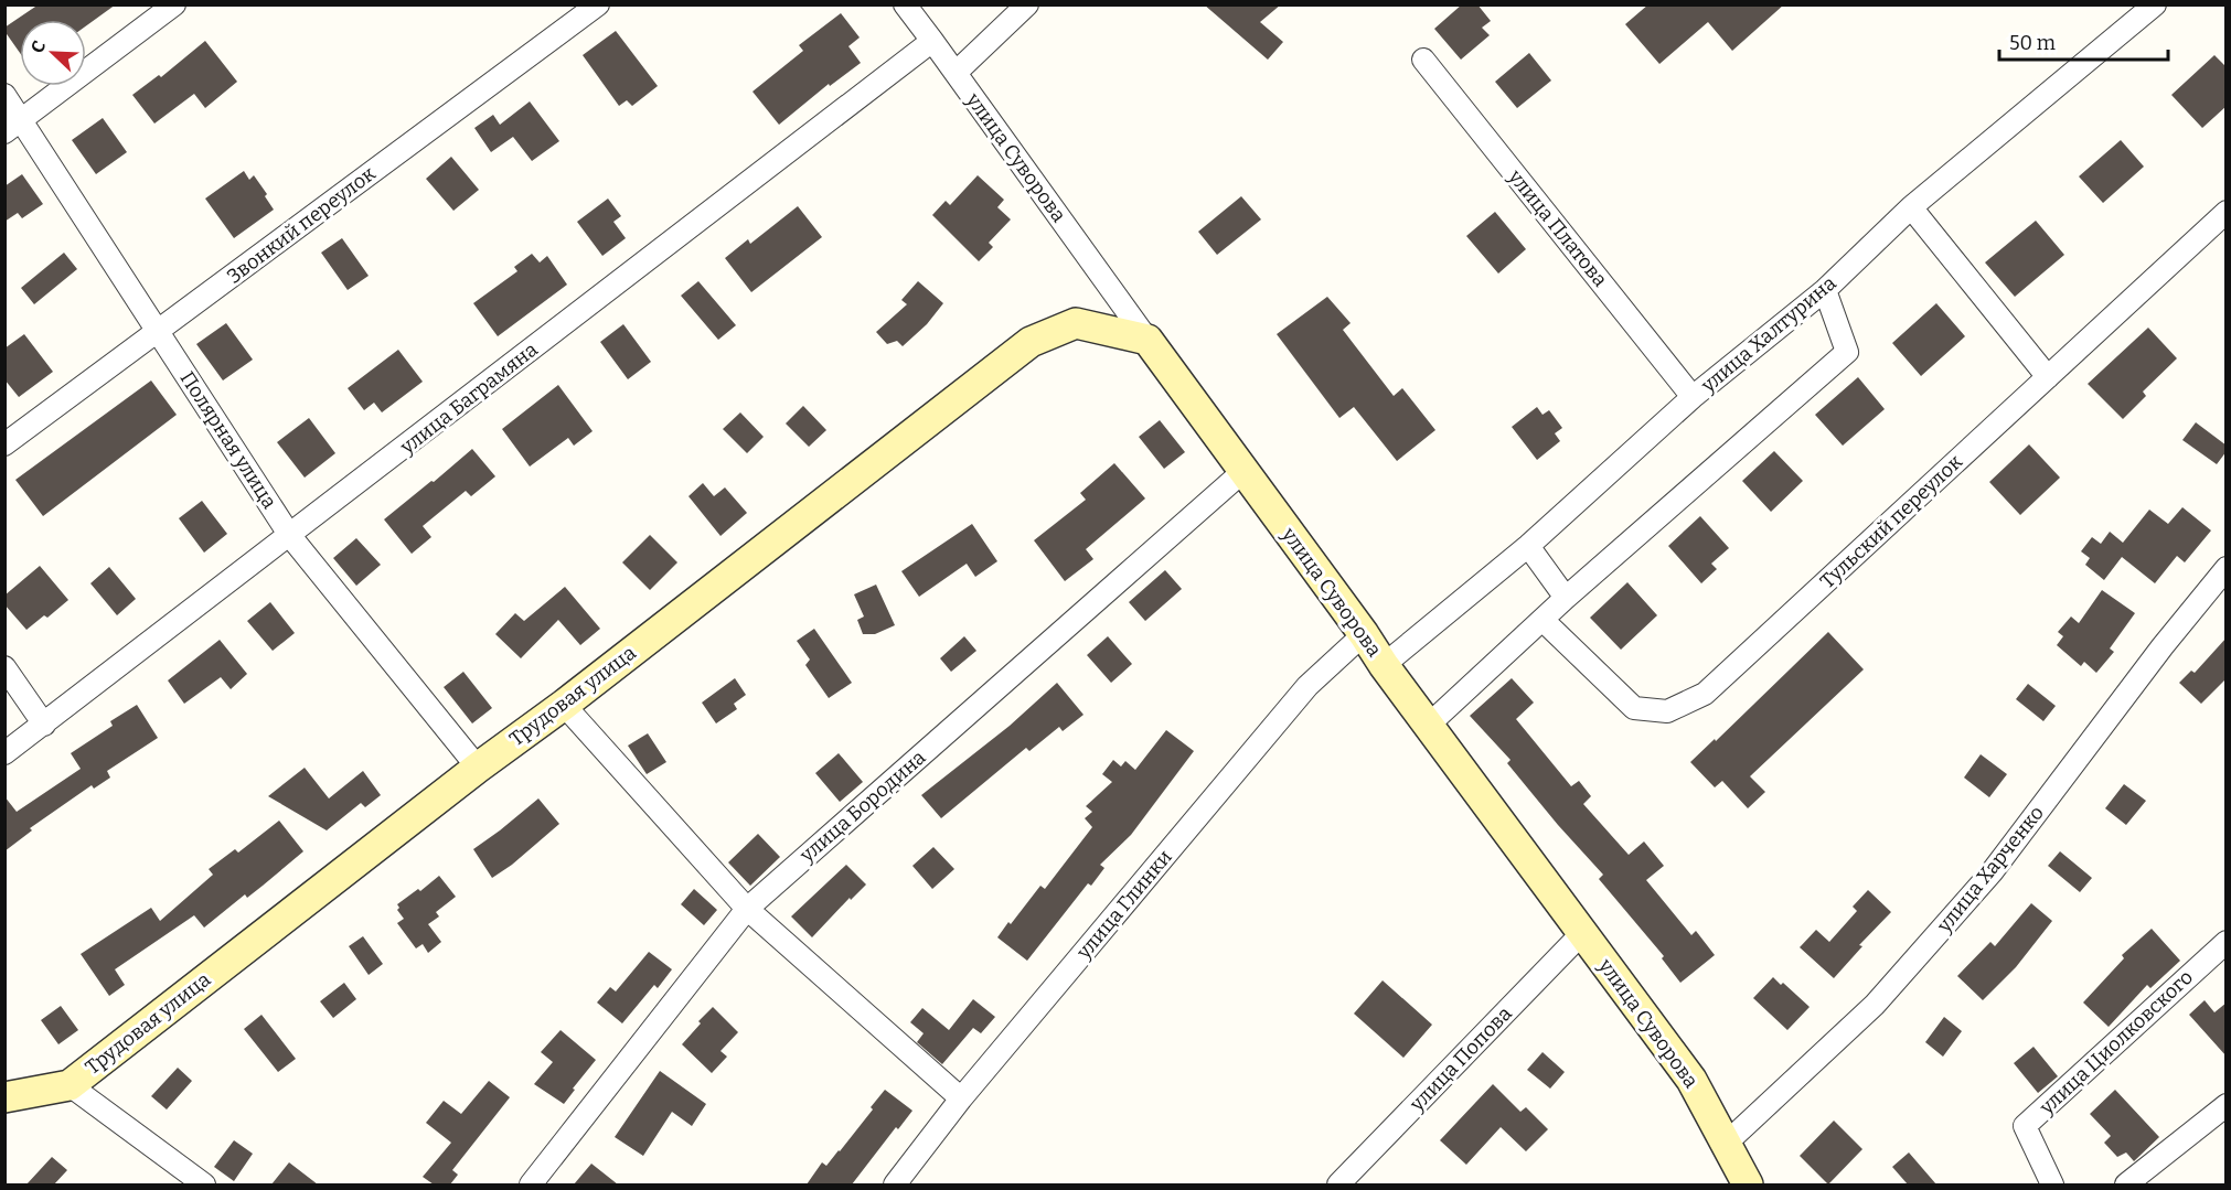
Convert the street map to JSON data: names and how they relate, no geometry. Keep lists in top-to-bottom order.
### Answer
{
  "streets": {
    "main road": ["улица Суворова", "Трудовая улица"],
    "street": [
      "Звонкий переулок",
      "улица Платова",
      "улица Халтурина",
      "улица Баграмяна",
      "Полярная улица",
      "Тульский переулок",
      "улица Бородина",
      "улица Харченко",
      "улица Глинки",
      "улица Циолковского",
      "улица Попова"
    ]
  },
  "crossings": [
    ["улица Суворова", "улица Халтурина"],
    ["улица Суворова", "улица Баграмяна"],
    ["улица Суворова", "Трудовая улица"],
    ["улица Суворова", "улица Бородина"],
    ["улица Суворова", "улица Харченко"],
    ["улица Суворова", "улица Глинки"],
    ["улица Суворова", "улица Попова"],
    ["Звонкий переулок", "Полярная улица"],
    ["улица Платова", "улица Халтурина"],
    ["улица Баграмяна", "Полярная улица"],
    ["Полярная улица", "Трудовая улица"]
  ],
  "scale_bar": "50 m",
  "north": "top left"
}
